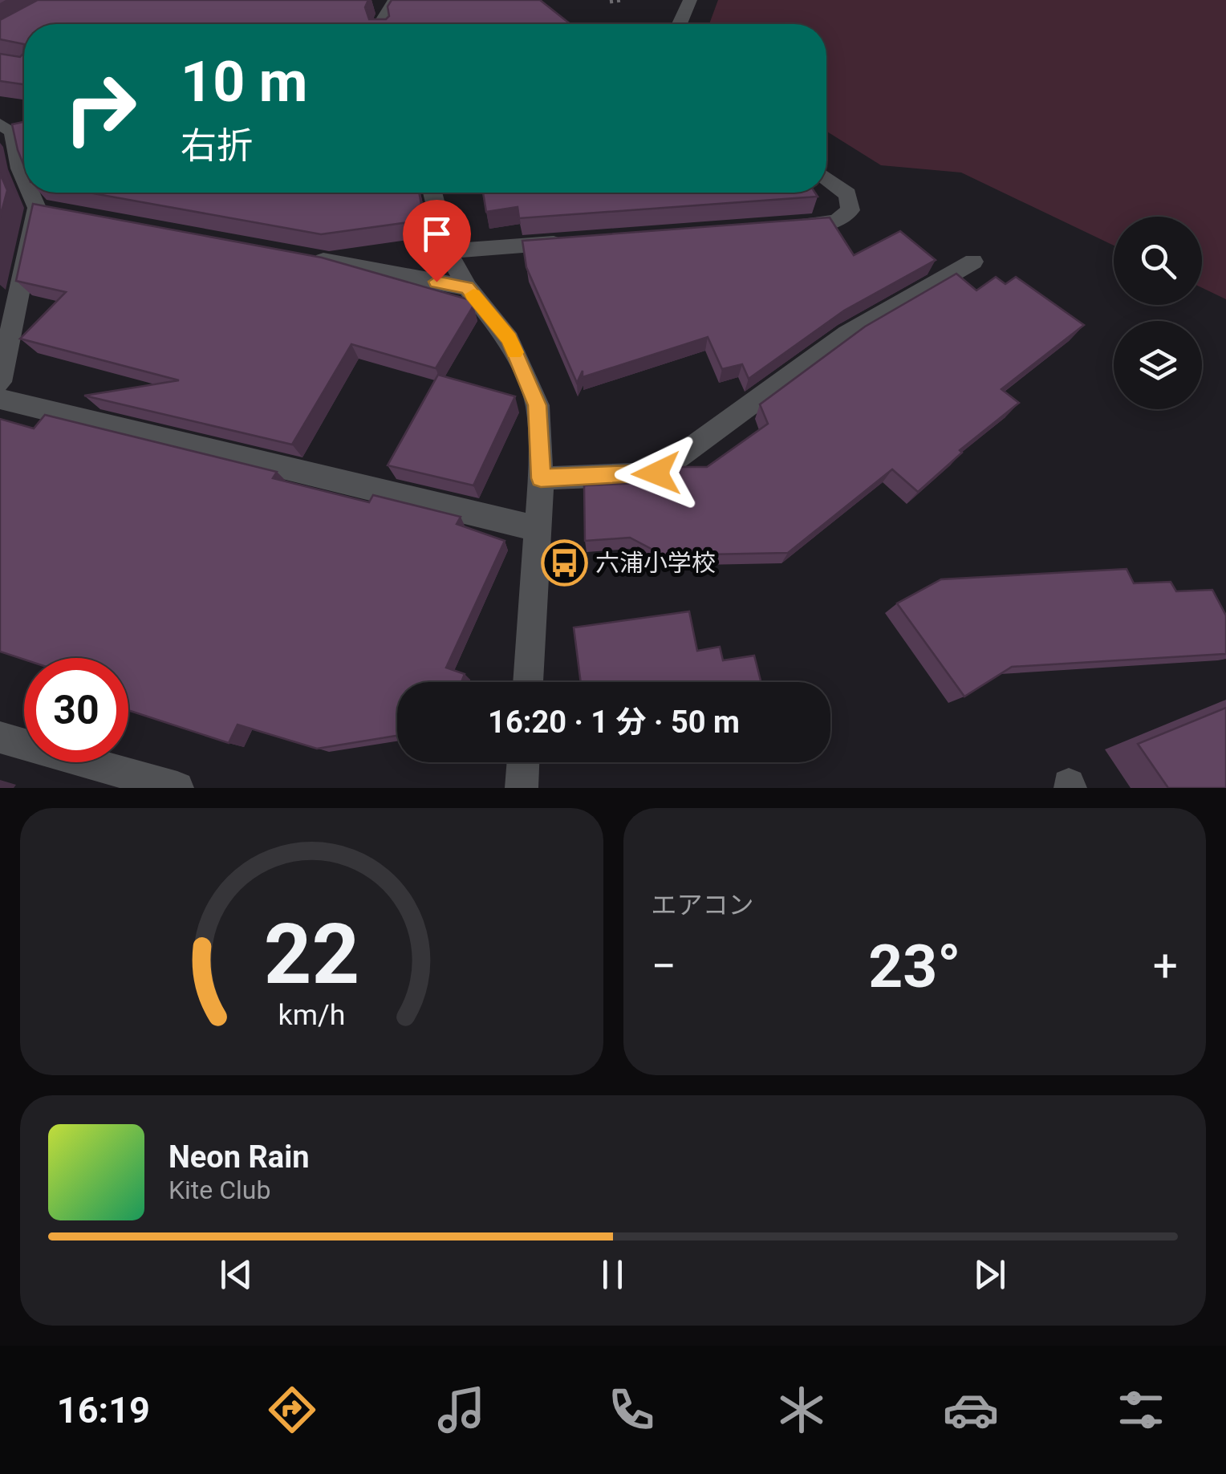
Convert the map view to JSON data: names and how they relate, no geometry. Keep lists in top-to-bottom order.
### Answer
{
  "places": {
    "bus stop": ["六浦小学校"]
  },
  "page": {
    "turn": ["10 m", "右折"],
    "limit": "30",
    "trip": "16:20 · 1 分 · 50 m",
    "tile": "エアコン",
    "heat": ["−", "23°", "+"],
    "song": ["Neon Rain", "Kite Club"],
    "tabs": "16:19",
    "gauge": ["22", "km/h"]
  }
}
